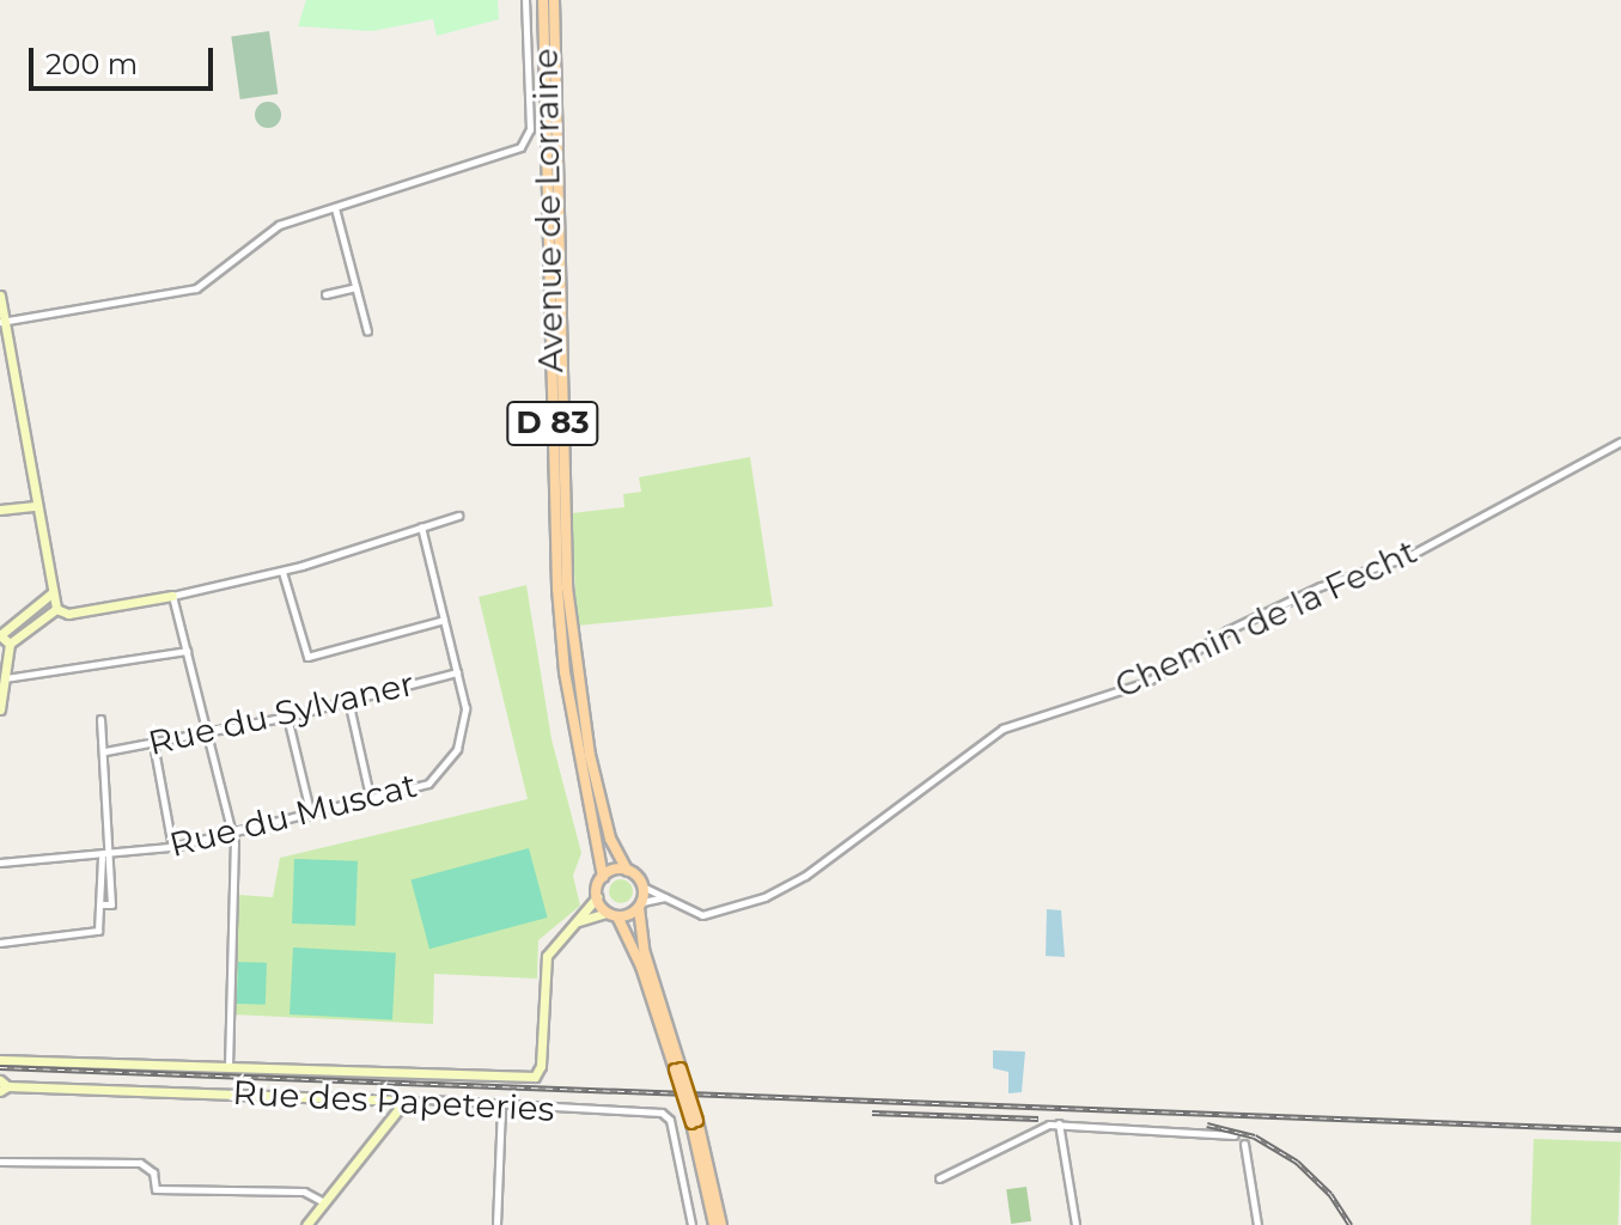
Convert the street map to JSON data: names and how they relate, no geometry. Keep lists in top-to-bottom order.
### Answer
{
  "streets": {
    "main road": ["Avenue de Lorraine", "D 83"],
    "street": [
      "Chemin de la Fecht",
      "Rue du Sylvaner",
      "Rue du Muscat",
      "Rue des Papeteries"
    ]
  },
  "crossings": [
    ["Avenue de Lorraine", "Chemin de la Fecht"],
    ["Rue du Sylvaner", "Rue du Muscat"]
  ],
  "scale_bar": "200 m"
}
